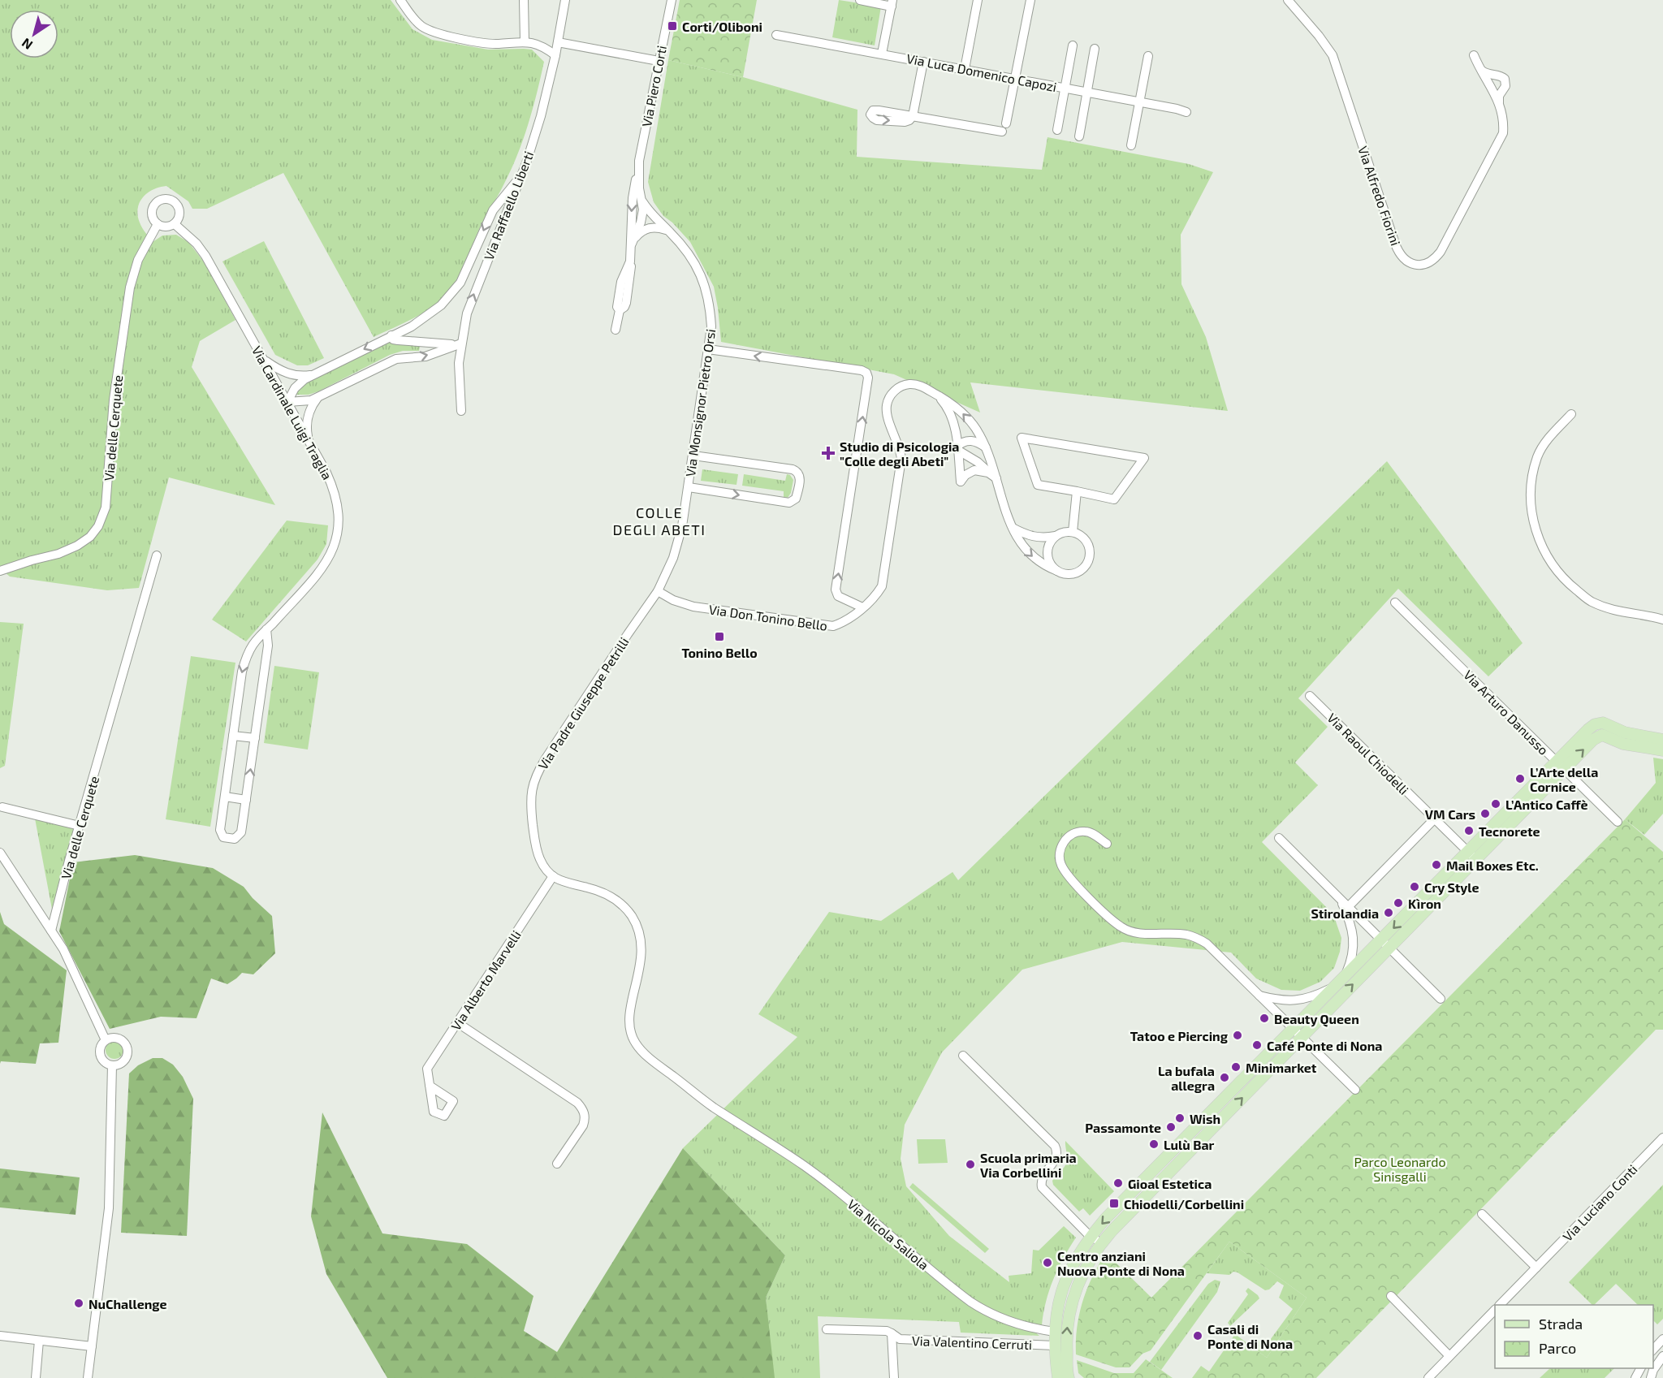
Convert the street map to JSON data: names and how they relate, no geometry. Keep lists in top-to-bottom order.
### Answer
{
  "streets": {
    "street": [
      "Via Luca Domenico Capozi",
      "Via Piero Corti",
      "Via Alfredo Fiorini",
      "Via Raffaello Liberti",
      "Via Monsignor Pietro Orsi",
      "Via Cardinale Luigi Traglia",
      "Via delle Cerquete",
      "Via Don Tonino Bello",
      "Via Padre Giuseppe Petrilli",
      "Via Arturo Danusso",
      "Via Raoul Chiodelli",
      "Via Alberto Marvelli",
      "Via Luciano Conti",
      "Via Nicola Saliola",
      "Via Valentino Cerruti"
    ]
  },
  "crossings": [
    ["Via Piero Corti", "Via Monsignor Pietro Orsi"],
    ["Via Monsignor Pietro Orsi", "Via Don Tonino Bello"],
    ["Via Monsignor Pietro Orsi", "Via Padre Giuseppe Petrilli"],
    ["Via Cardinale Luigi Traglia", "Via delle Cerquete"],
    ["Via Don Tonino Bello", "Via Padre Giuseppe Petrilli"],
    ["Via Padre Giuseppe Petrilli", "Via Alberto Marvelli"],
    ["Via Padre Giuseppe Petrilli", "Via Nicola Saliola"],
    ["Via Alberto Marvelli", "Via Nicola Saliola"]
  ],
  "districts": ["COLLE DEGLI ABETI"],
  "parks": ["Parco Leonardo Sinisgalli"],
  "places": {
    "transit": ["Corti/Oliboni", "Tonino Bello", "Chiodelli/Corbellini"],
    "health": ["Studio di Psicologia \"Colle degli Abeti\""],
    "other": [
      "L’Arte della Cornice",
      "L’Antico Caffè",
      "VM Cars",
      "Tecnorete",
      "Mail Boxes Etc.",
      "Cry Style",
      "Kìron",
      "Stirolandia",
      "Beauty Queen",
      "Tatoo e Piercing",
      "Café Ponte di Nona",
      "Minimarket",
      "La bufala allegra",
      "Wish",
      "Passamonte",
      "Lulù Bar",
      "Scuola primaria Via Corbellini",
      "Gioal Estetica",
      "Centro anziani Nuova Ponte di Nona",
      "NuChallenge",
      "Casali di Ponte di Nona"
    ]
  },
  "legend": ["Strada", "Parco"],
  "north": "bottom left"
}
